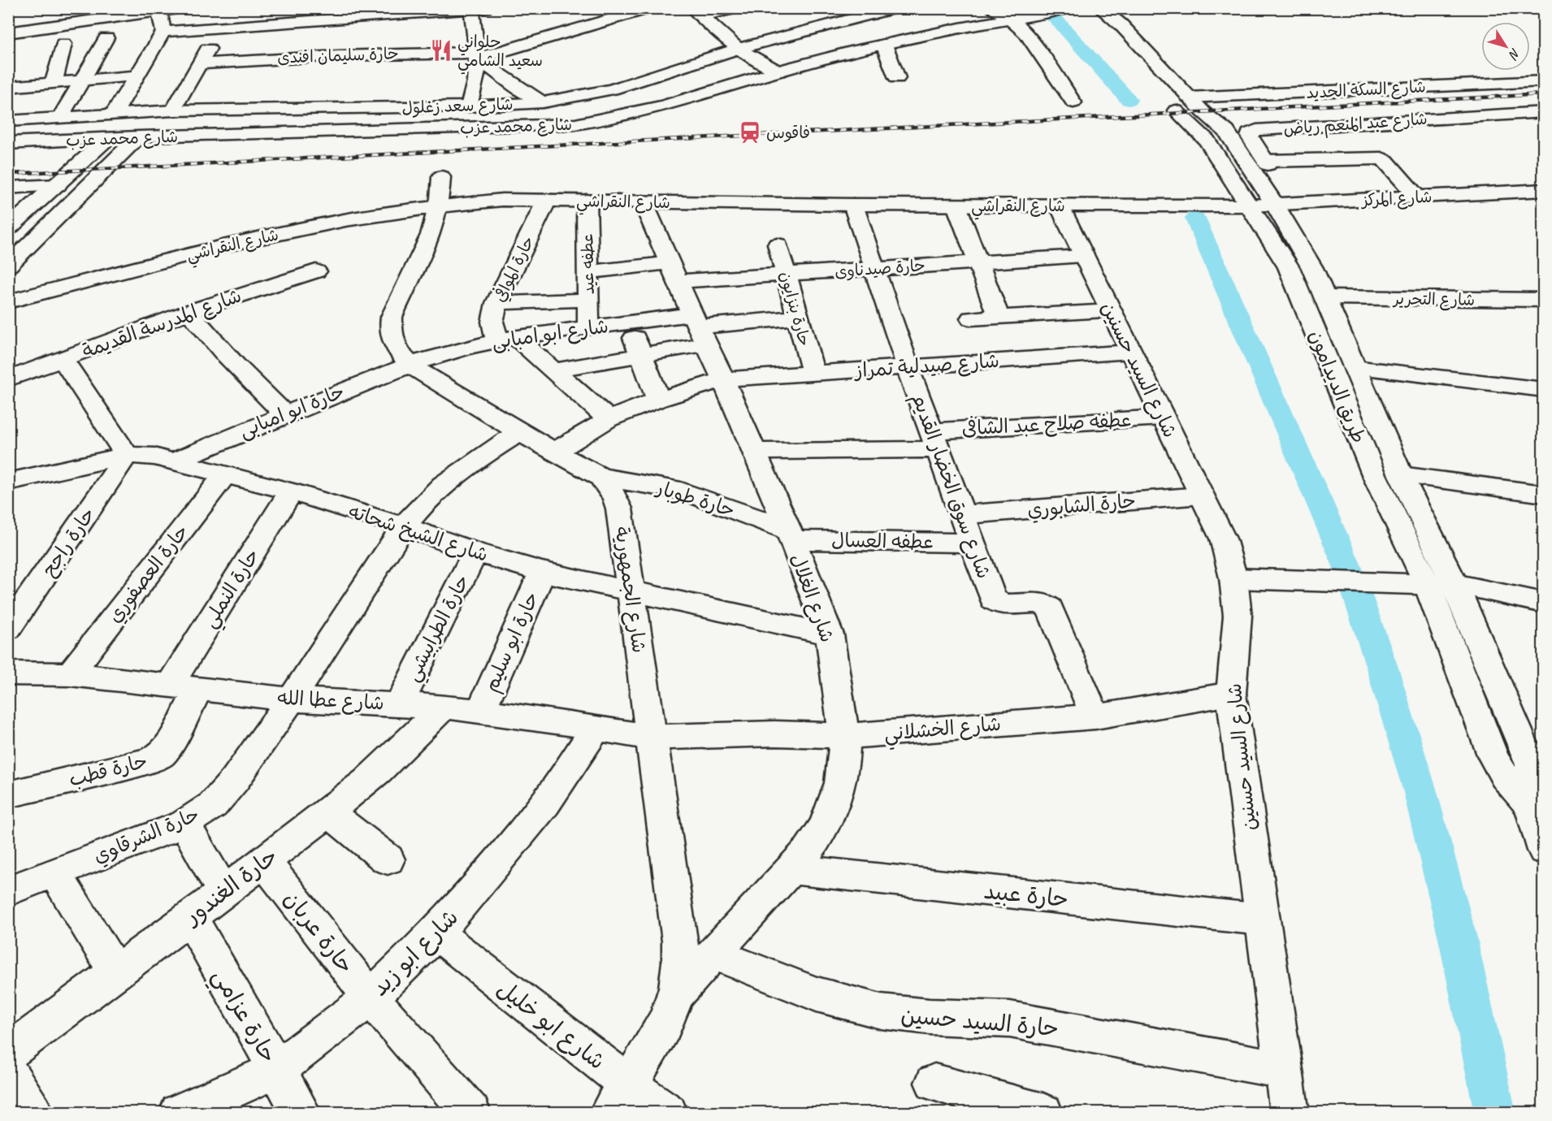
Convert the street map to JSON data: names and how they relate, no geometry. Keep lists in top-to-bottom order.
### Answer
{
  "streets": {
    "street": [
      "حارة سليمان افندى",
      "شارع السكة الحديد",
      "شارع سعد زغلول",
      "شارع عبد المنعم رياض",
      "شارع محمد عزب",
      "شارع المركز",
      "شارع النقراشي",
      "عطفه عيد",
      "حارة صيدناوى",
      "حارة الموافي",
      "شارع التحرير",
      "حارة بنزايون",
      "شارع المدرسة القديمة",
      "شارع ابو امبابى",
      "شارع صيدلية تمراز",
      "شارع السيد حسنين",
      "طريق الديدامون",
      "حارة ابو امبابى",
      "عطفه صلاح عبد الشافى",
      "شارع سوق الخضار القديم",
      "حارة طوبار",
      "حارة الشابوري",
      "شارع الشيخ شحاته",
      "عطفه العسال",
      "حارة راجح",
      "حارة العصفوري",
      "حارة النملي",
      "شارع الجمهورية",
      "شارع الغلال",
      "حارة الطرابيشي",
      "حارة ابو سليم",
      "شارع عطا الله",
      "شارع الخشلاني",
      "حارة قطب",
      "حارة الشرقاوي",
      "حارة الغندور",
      "حارة عبيد",
      "حارة عربان",
      "شارع ابو زيد",
      "حارة عزامي",
      "حارة السيد حسين",
      "شارع ابو خليل"
    ]
  },
  "crossings": [
    ["شارع السكة الحديد", "طريق الديدامون"],
    ["شارع عبد المنعم رياض", "شارع المركز"],
    ["شارع عبد المنعم رياض", "طريق الديدامون"],
    ["شارع محمد عزب", "طريق الديدامون"],
    ["شارع المركز", "شارع النقراشي"],
    ["شارع المركز", "طريق الديدامون"],
    ["شارع النقراشي", "عطفه عيد"],
    ["شارع النقراشي", "حارة الموافي"],
    ["شارع النقراشي", "شارع السيد حسنين"],
    ["شارع النقراشي", "طريق الديدامون"],
    ["شارع النقراشي", "شارع سوق الخضار القديم"],
    ["شارع النقراشي", "شارع الجمهورية"],
    ["شارع النقراشي", "شارع الغلال"],
    ["عطفه عيد", "حارة صيدناوى"],
    ["عطفه عيد", "شارع ابو امبابى"],
    ["حارة صيدناوى", "حارة بنزايون"],
    ["حارة صيدناوى", "شارع السيد حسنين"],
    ["حارة صيدناوى", "شارع سوق الخضار القديم"],
    ["حارة صيدناوى", "شارع الغلال"],
    ["حارة الموافي", "شارع ابو امبابى"],
    ["شارع التحرير", "طريق الديدامون"],
    ["حارة بنزايون", "شارع صيدلية تمراز"],
    ["شارع ابو امبابى", "حارة ابو امبابى"],
    ["شارع ابو امبابى", "شارع الجمهورية"],
    ["شارع ابو امبابى", "شارع الغلال"],
    ["شارع صيدلية تمراز", "شارع السيد حسنين"],
    ["شارع صيدلية تمراز", "شارع سوق الخضار القديم"],
    ["شارع صيدلية تمراز", "شارع الجمهورية"],
    ["شارع صيدلية تمراز", "شارع الغلال"],
    ["شارع السيد حسنين", "عطفه صلاح عبد الشافى"],
    ["شارع السيد حسنين", "حارة الشابوري"],
    ["شارع السيد حسنين", "شارع الخشلاني"],
    ["شارع السيد حسنين", "حارة عبيد"],
    ["شارع السيد حسنين", "حارة السيد حسين"],
    ["حارة ابو امبابى", "شارع الشيخ شحاته"],
    ["حارة ابو امبابى", "شارع الجمهورية"],
    ["عطفه صلاح عبد الشافى", "شارع سوق الخضار القديم"],
    ["عطفه صلاح عبد الشافى", "شارع الغلال"],
    ["شارع سوق الخضار القديم", "حارة الشابوري"],
    ["شارع سوق الخضار القديم", "عطفه العسال"],
    ["شارع سوق الخضار القديم", "شارع الخشلاني"],
    ["حارة طوبار", "عطفه العسال"],
    ["حارة طوبار", "شارع الجمهورية"],
    ["حارة طوبار", "شارع الغلال"],
    ["شارع الشيخ شحاته", "حارة راجح"],
    ["شارع الشيخ شحاته", "حارة العصفوري"],
    ["شارع الشيخ شحاته", "حارة النملي"],
    ["شارع الشيخ شحاته", "شارع الجمهورية"],
    ["شارع الشيخ شحاته", "شارع الغلال"],
    ["شارع الشيخ شحاته", "حارة الطرابيشي"],
    ["شارع الشيخ شحاته", "حارة ابو سليم"],
    ["شارع الشيخ شحاته", "حارة الشرقاوي"],
    ["عطفه العسال", "شارع الغلال"],
    ["حارة العصفوري", "شارع عطا الله"],
    ["حارة النملي", "شارع عطا الله"],
    ["حارة النملي", "حارة قطب"],
    ["شارع الجمهورية", "شارع الغلال"],
    ["شارع الجمهورية", "شارع عطا الله"],
    ["شارع الجمهورية", "شارع الخشلاني"],
    ["شارع الجمهورية", "حارة الشرقاوي"],
    ["شارع الجمهورية", "شارع ابو خليل"],
    ["شارع الغلال", "شارع الخشلاني"],
    ["شارع الغلال", "حارة عبيد"],
    ["شارع الغلال", "حارة السيد حسين"],
    ["حارة الطرابيشي", "شارع عطا الله"],
    ["حارة ابو سليم", "شارع عطا الله"],
    ["شارع عطا الله", "شارع الخشلاني"],
    ["شارع عطا الله", "حارة قطب"],
    ["شارع عطا الله", "حارة الشرقاوي"],
    ["شارع عطا الله", "حارة الغندور"],
    ["شارع عطا الله", "شارع ابو زيد"],
    ["حارة الغندور", "حارة عربان"],
    ["حارة الغندور", "حارة عزامي"],
    ["حارة عربان", "شارع ابو زيد"],
    ["شارع ابو زيد", "حارة عزامي"],
    ["شارع ابو زيد", "شارع ابو خليل"]
  ],
  "places": {
    "restaurant": ["حلواني سعيد الشامي"],
    "station": ["فاقوس"]
  },
  "north": "bottom right"
}
